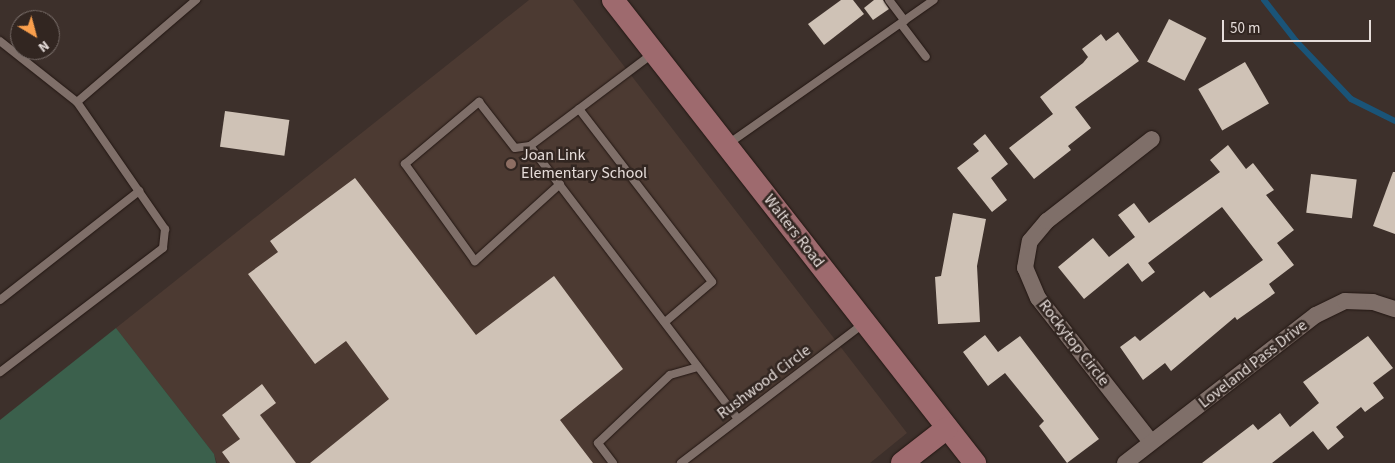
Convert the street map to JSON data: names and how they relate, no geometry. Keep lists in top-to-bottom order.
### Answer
{
  "streets": {
    "street": ["Walters Road", "Rockytop Circle", "Loveland Pass Drive"],
    "lane": ["Rushwood Circle"]
  },
  "crossings": [
    ["Walters Road", "Rushwood Circle"],
    ["Rockytop Circle", "Loveland Pass Drive"]
  ],
  "places": ["Joan Link Elementary School"],
  "scale_bar": "50 m",
  "north": "bottom right"
}
